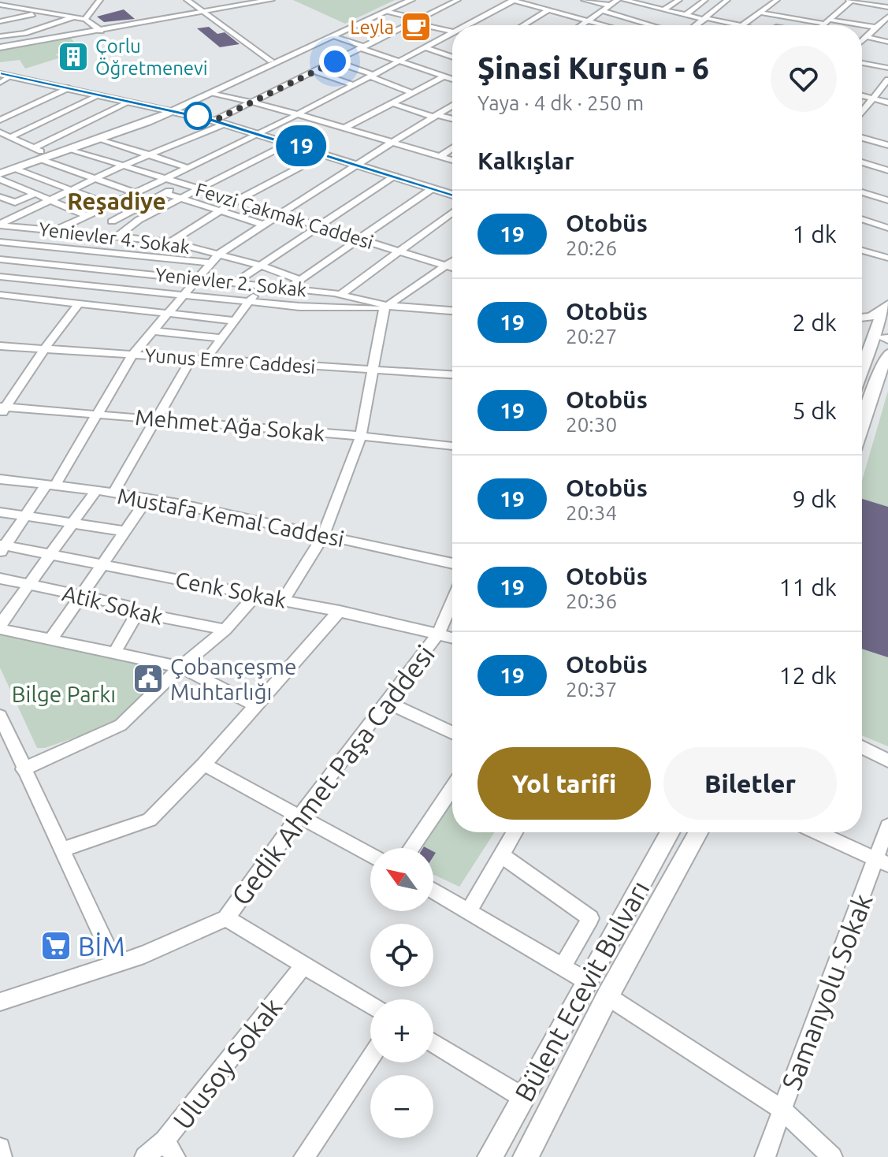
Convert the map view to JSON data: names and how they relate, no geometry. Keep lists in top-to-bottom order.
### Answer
{
  "streets": {
    "main road": ["Bülent Ecevit Bulvarı"],
    "street": [
      "Fevzi Çakmak Caddesi",
      "Yenievler 4. Sokak",
      "Yenievler 2. Sokak",
      "Yunus Emre Caddesi",
      "Mehmet Ağa Sokak",
      "Mustafa Kemal Caddesi",
      "Cenk Sokak",
      "Atik Sokak",
      "Gedik Ahmet Paşa Caddesi",
      "Samanyolu Sokak",
      "Ulusoy Sokak"
    ]
  },
  "crossings": [
    ["Cenk Sokak", "Gedik Ahmet Paşa Caddesi"]
  ],
  "districts": ["Reşadiye"],
  "parks": ["Bilge Parkı"],
  "places": {
    "cafe": ["Leyla"],
    "building": ["Çorlu Öğretmenevi"],
    "public building": ["Çobançeşme Muhtarlığı"],
    "supermarket": ["BİM"]
  },
  "lines": ["bus line 19"],
  "north": "top left",
  "page": {
    "on_map": "19",
    "heading": [
      ["Şinasi Kurşun - 6", "Yaya · 4 dk · 250 m"],
      "Kalkışlar"
    ],
    "list": [
      {
        "mark": "19",
        "name": "Otobüs",
        "note": "20:26",
        "value": "1 dk"
      },
      {
        "mark": "19",
        "name": "Otobüs",
        "note": "20:27",
        "value": "2 dk"
      },
      {
        "mark": "19",
        "name": "Otobüs",
        "note": "20:30",
        "value": "5 dk"
      },
      {
        "mark": "19",
        "name": "Otobüs",
        "note": "20:34",
        "value": "9 dk"
      },
      {
        "mark": "19",
        "name": "Otobüs",
        "note": "20:36",
        "value": "11 dk"
      },
      {
        "mark": "19",
        "name": "Otobüs",
        "note": "20:37",
        "value": "12 dk"
      }
    ],
    "buttons": ["Yol tarifi", "Biletler"],
    "map_buttons": ["+", "−"]
  }
}
